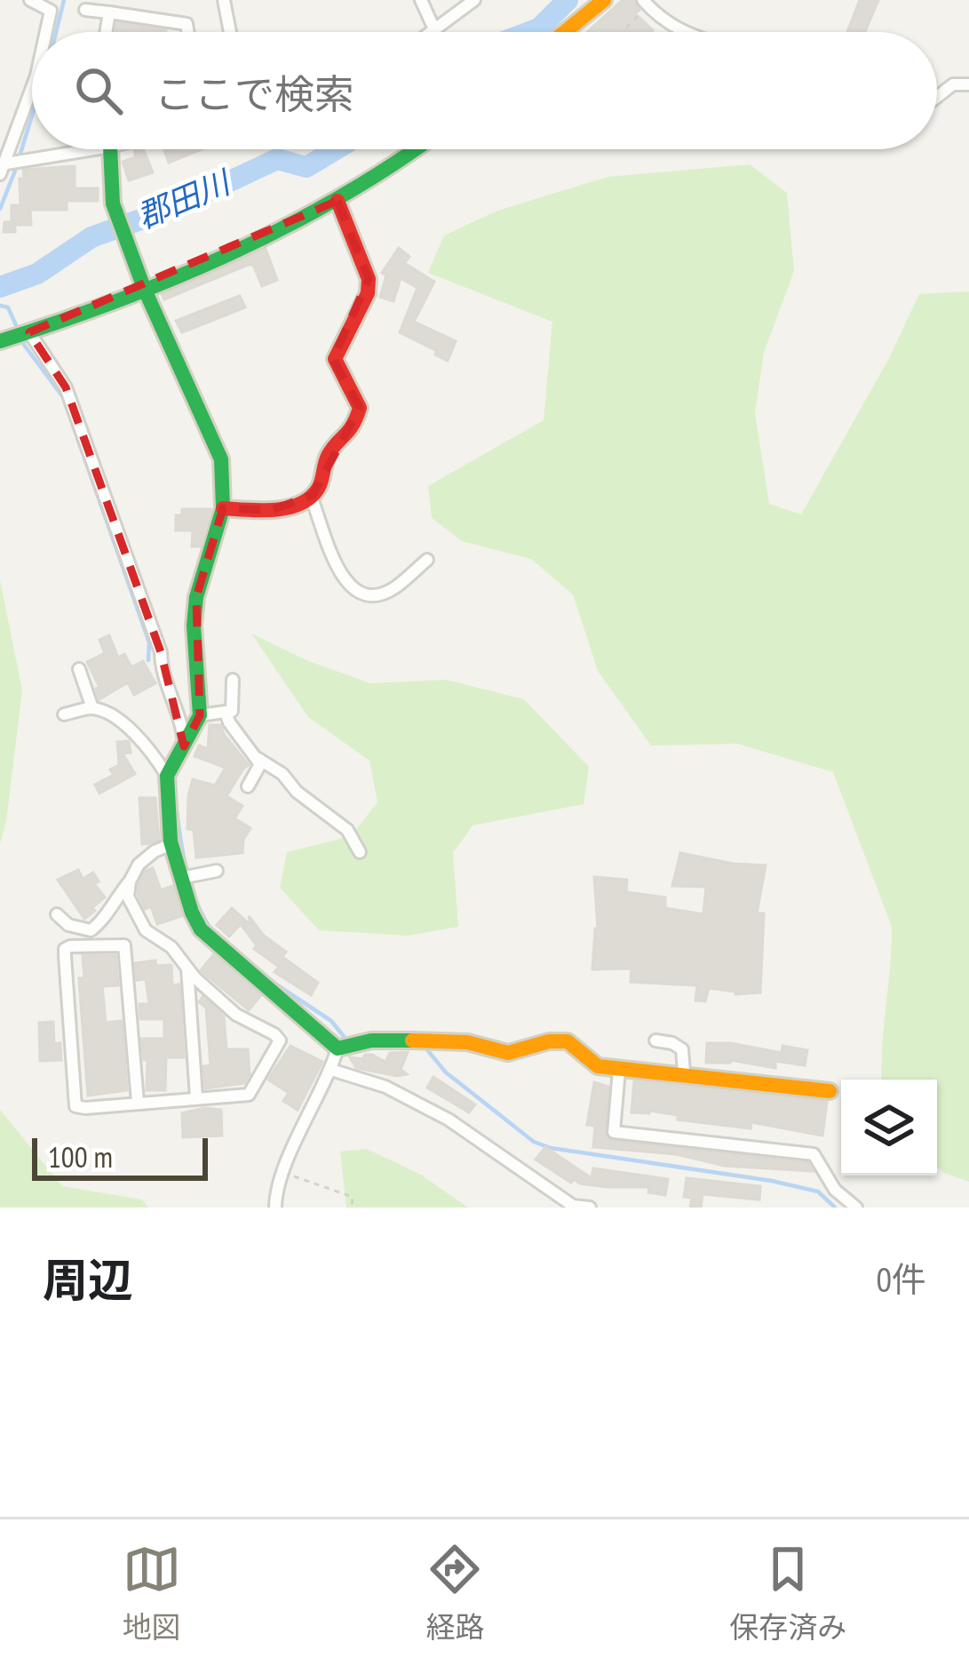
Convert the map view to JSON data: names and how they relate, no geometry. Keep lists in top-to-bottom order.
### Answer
{
  "water": ["郡田川"],
  "scale_bar": "100 m",
  "page": {
    "search": "ここで検索",
    "scale": "100 m",
    "heading": ["周辺", "0件"],
    "nav": ["地図", "経路", "保存済み"]
  }
}
